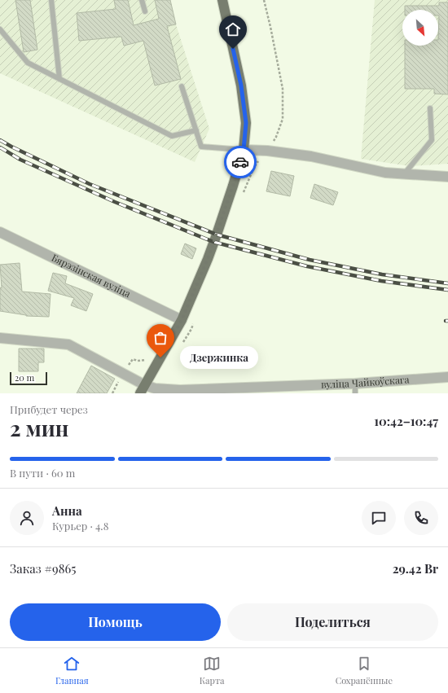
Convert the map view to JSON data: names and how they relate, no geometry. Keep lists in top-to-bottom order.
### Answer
{
  "streets": {
    "street": ["Бярэзінская вуліца", "вуліца Чайкоўскага"]
  },
  "places": ["Дзержинка"],
  "scale_bar": "20 m",
  "north": "bottom right",
  "page": {
    "bubble": "Дзержинка",
    "scale": "20 m",
    "heading": ["2 мин", "Прибудет через", "10:42–10:47"],
    "panel": [
      "Анна",
      "Курьер · 4.8",
      "Заказ #9865",
      "29.42 Br"
    ],
    "bar": "В пути · 60 m",
    "buttons": ["Помощь", "Поделиться"],
    "tabs": ["Главная", "Карта", "Сохранённые"]
  }
}
